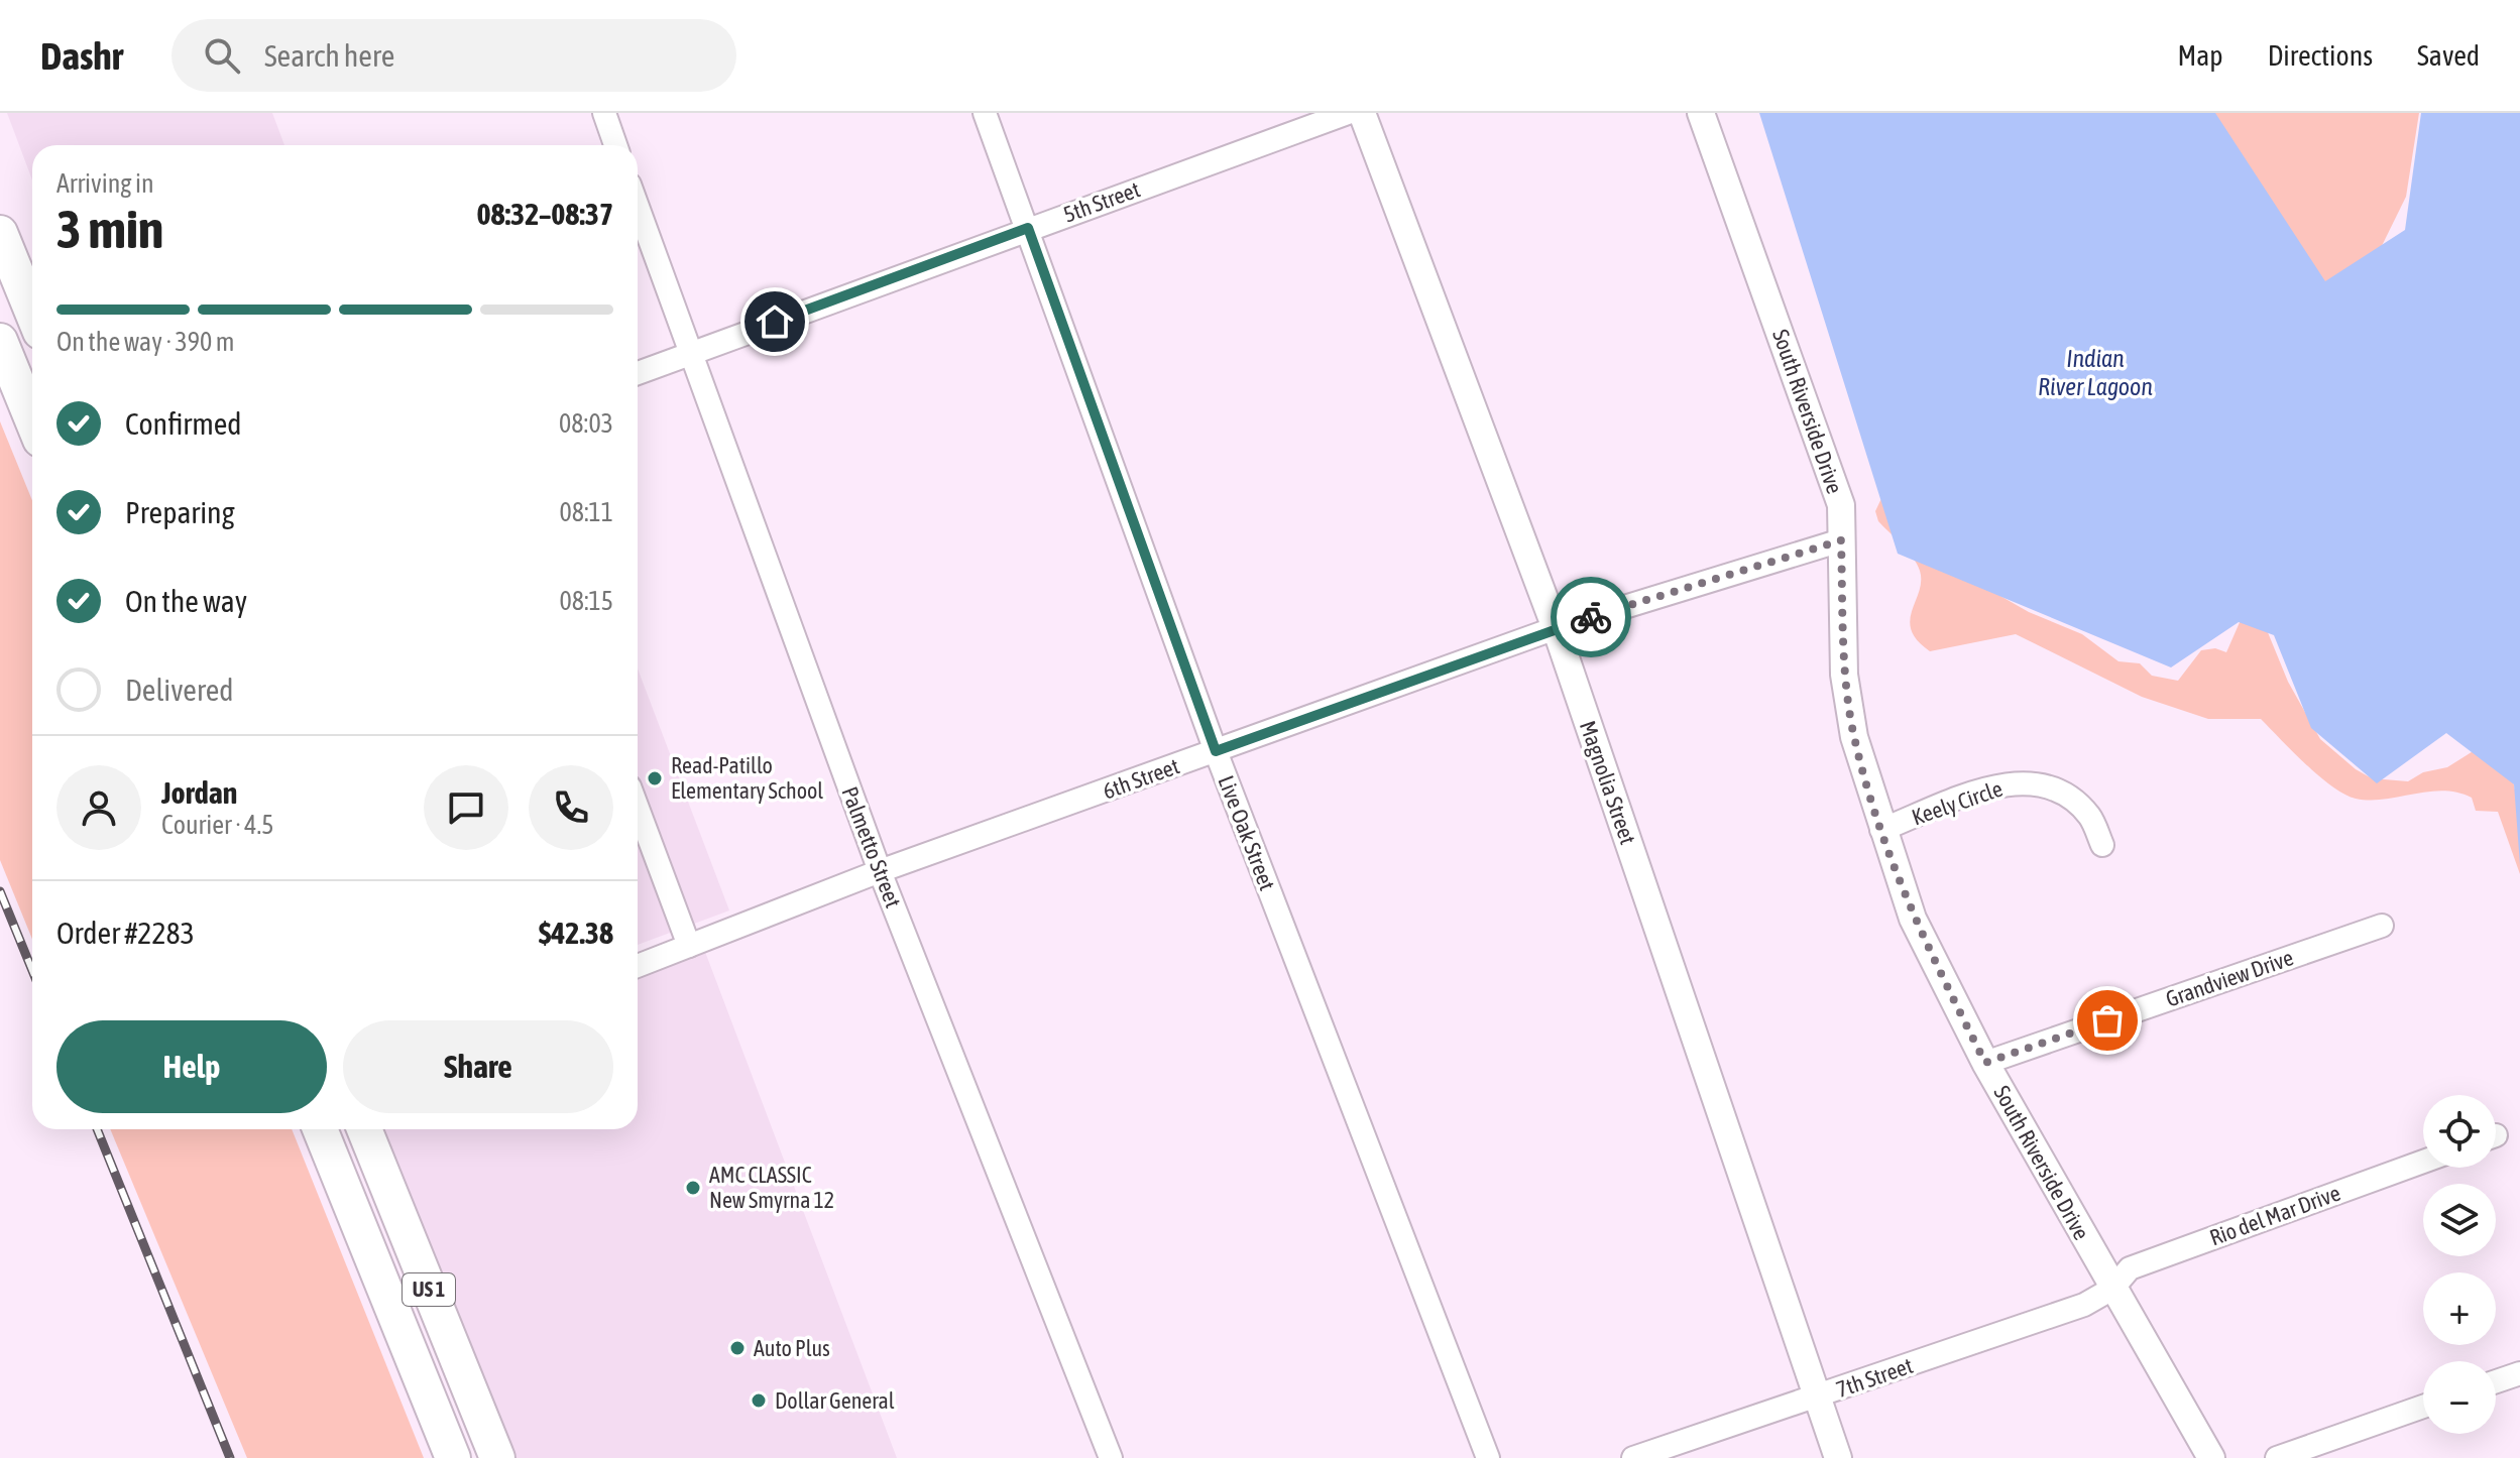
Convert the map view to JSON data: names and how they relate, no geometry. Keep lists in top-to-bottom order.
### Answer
{
  "streets": {
    "main road": ["US 1"],
    "street": [
      "5th Street",
      "South Riverside Drive",
      "6th Street",
      "Magnolia Street",
      "Keely Circle",
      "Live Oak Street",
      "Palmetto Street",
      "Grandview Drive",
      "Rio del Mar Drive",
      "7th Street"
    ]
  },
  "crossings": [
    ["5th Street", "Live Oak Street"],
    ["5th Street", "Palmetto Street"],
    ["South Riverside Drive", "6th Street"],
    ["South Riverside Drive", "Keely Circle"],
    ["South Riverside Drive", "Grandview Drive"],
    ["South Riverside Drive", "Rio del Mar Drive"],
    ["South Riverside Drive", "7th Street"],
    ["6th Street", "Magnolia Street"],
    ["6th Street", "Live Oak Street"],
    ["6th Street", "Palmetto Street"],
    ["Magnolia Street", "7th Street"],
    ["Rio del Mar Drive", "7th Street"]
  ],
  "water": ["Indian River Lagoon"],
  "places": [
    "Read-Patillo Elementary School",
    "AMC CLASSIC New Smyrna 12",
    "Auto Plus",
    "Dollar General"
  ],
  "page": {
    "header": "Dashr",
    "search": "Search here",
    "nav": ["Map", "Directions", "Saved"],
    "heading": ["3 min", "Arriving in", "08:32–08:37"],
    "panel": [
      "Jordan",
      "Courier · 4.5",
      "Order #2283",
      "$42.38"
    ],
    "bar": "On the way · 390 m",
    "list": [
      ["Confirmed", "08:03"],
      ["Preparing", "08:11"],
      ["On the way", "08:15"],
      "Delivered"
    ],
    "buttons": ["Help", "Share"],
    "map_buttons": ["+", "−"]
  }
}
